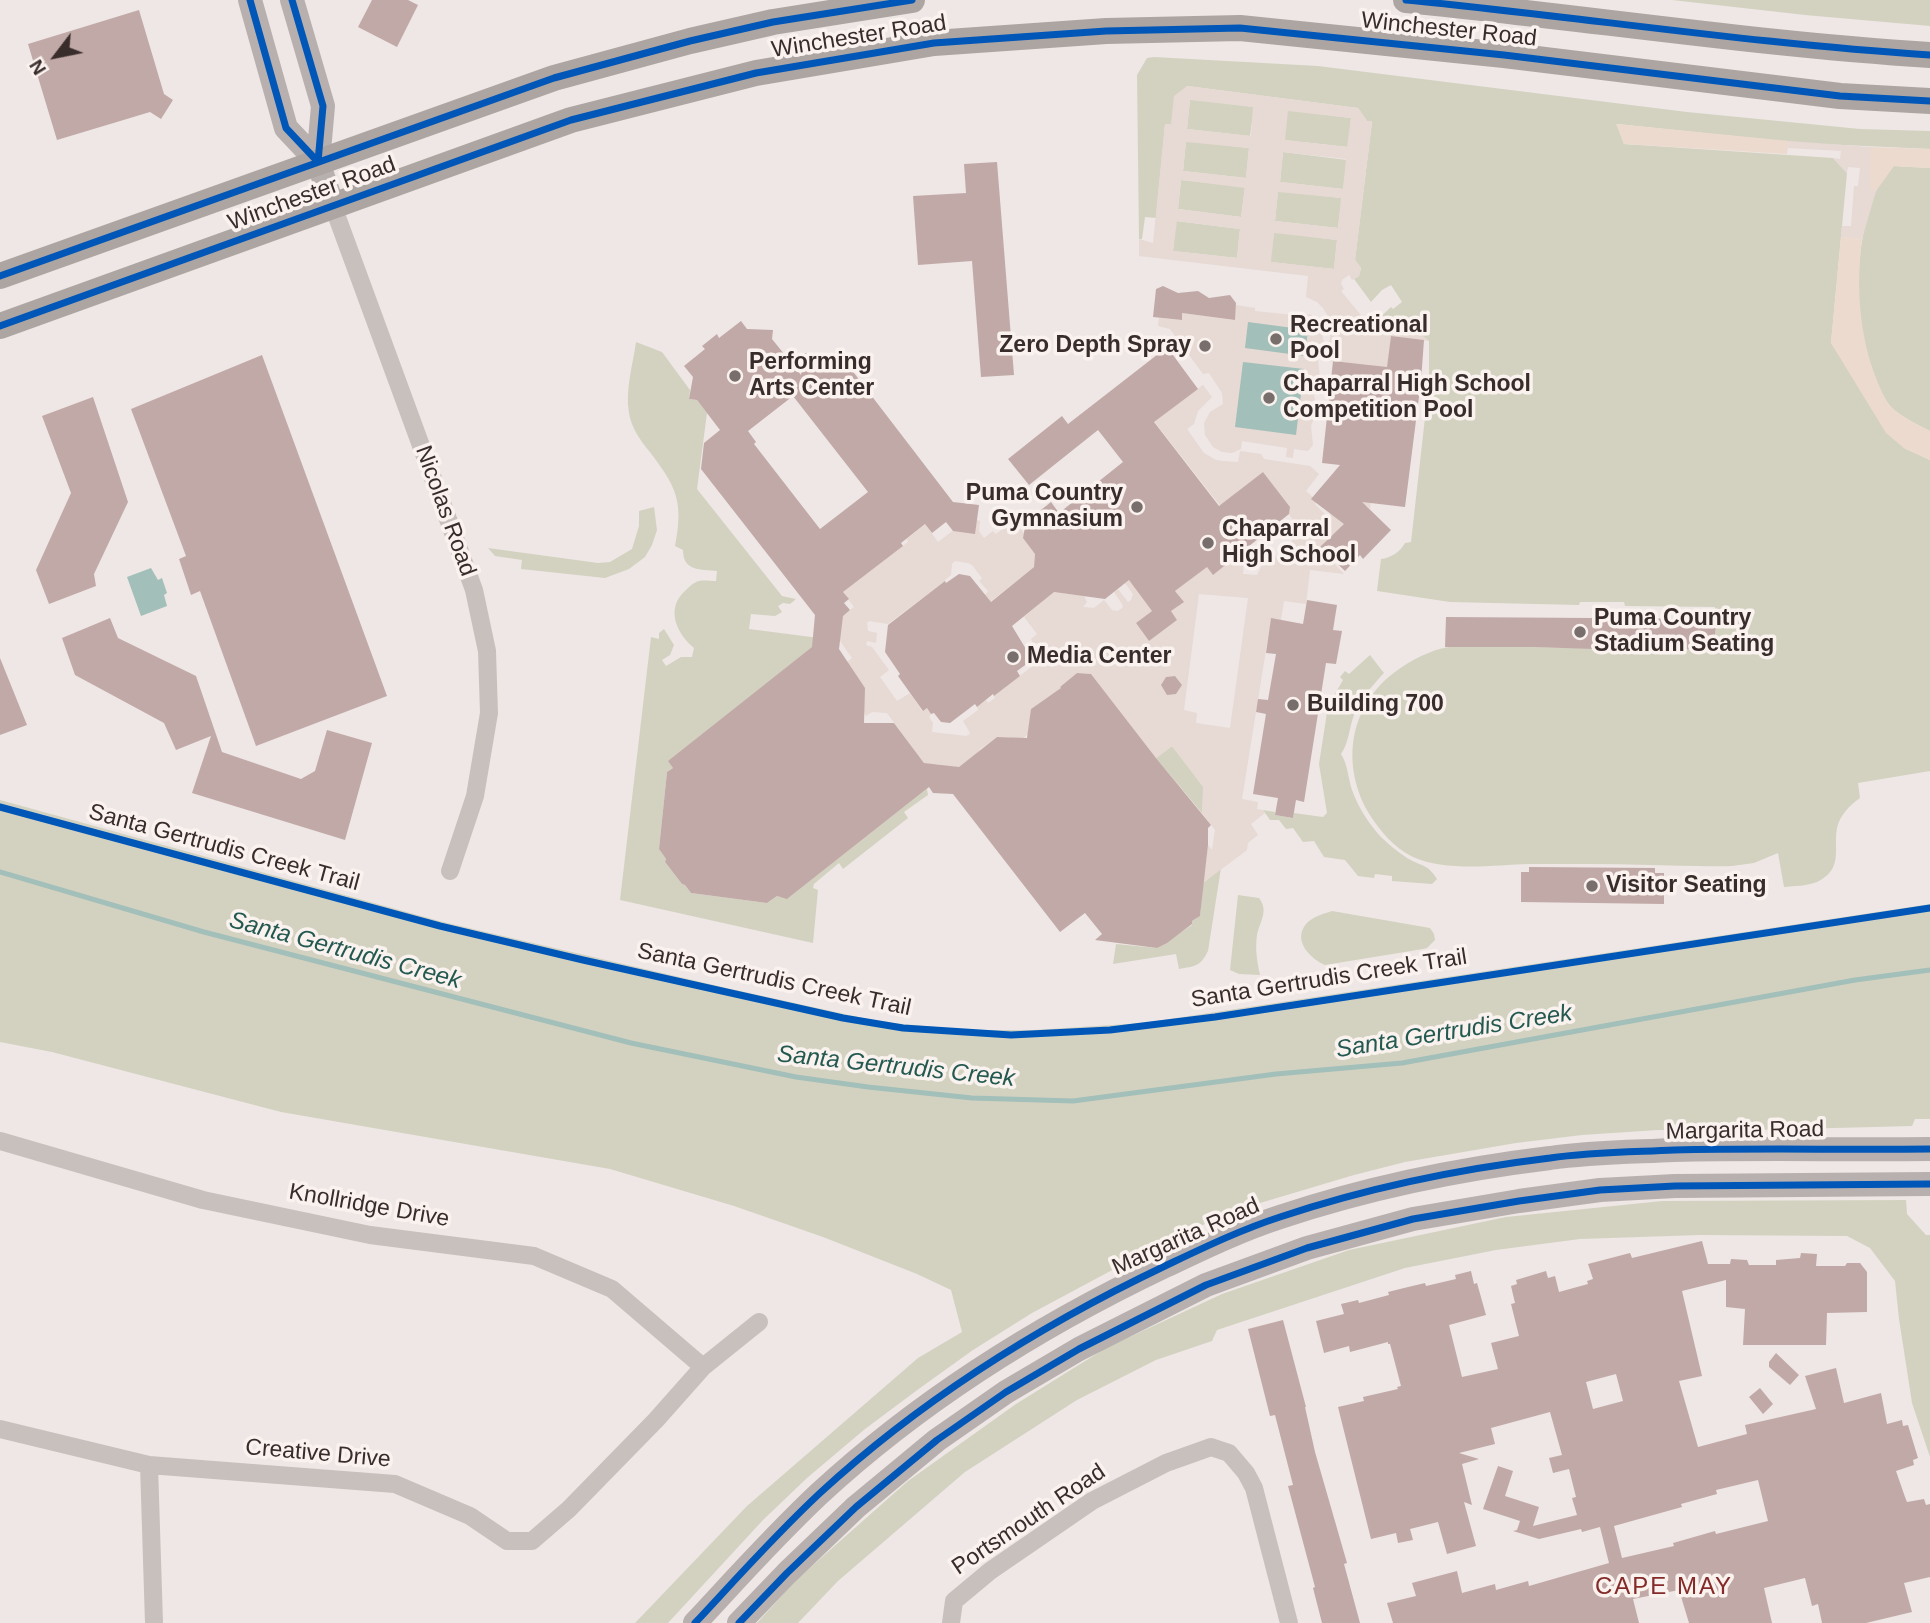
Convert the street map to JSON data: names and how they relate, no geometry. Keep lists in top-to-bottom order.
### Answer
{
  "streets": {
    "main road": ["Winchester Road", "Nicolas Road", "Margarita Road"],
    "street": ["Knollridge Drive", "Creative Drive", "Portsmouth Road"],
    "cycle path": ["Santa Gertrudis Creek Trail"]
  },
  "crossings": [
    ["Winchester Road", "Nicolas Road"],
    ["Knollridge Drive", "Creative Drive"]
  ],
  "districts": ["CAPE MAY"],
  "water": ["Santa Gertrudis Creek"],
  "places": [
    "Recreational Pool",
    "Zero Depth Spray",
    "Performing Arts Center",
    "Chaparral High School Competition Pool",
    "Puma Country Gymnasium",
    "Chaparral High School",
    "Puma Country Stadium Seating",
    "Media Center",
    "Building 700",
    "Visitor Seating"
  ],
  "north": "bottom left"
}
